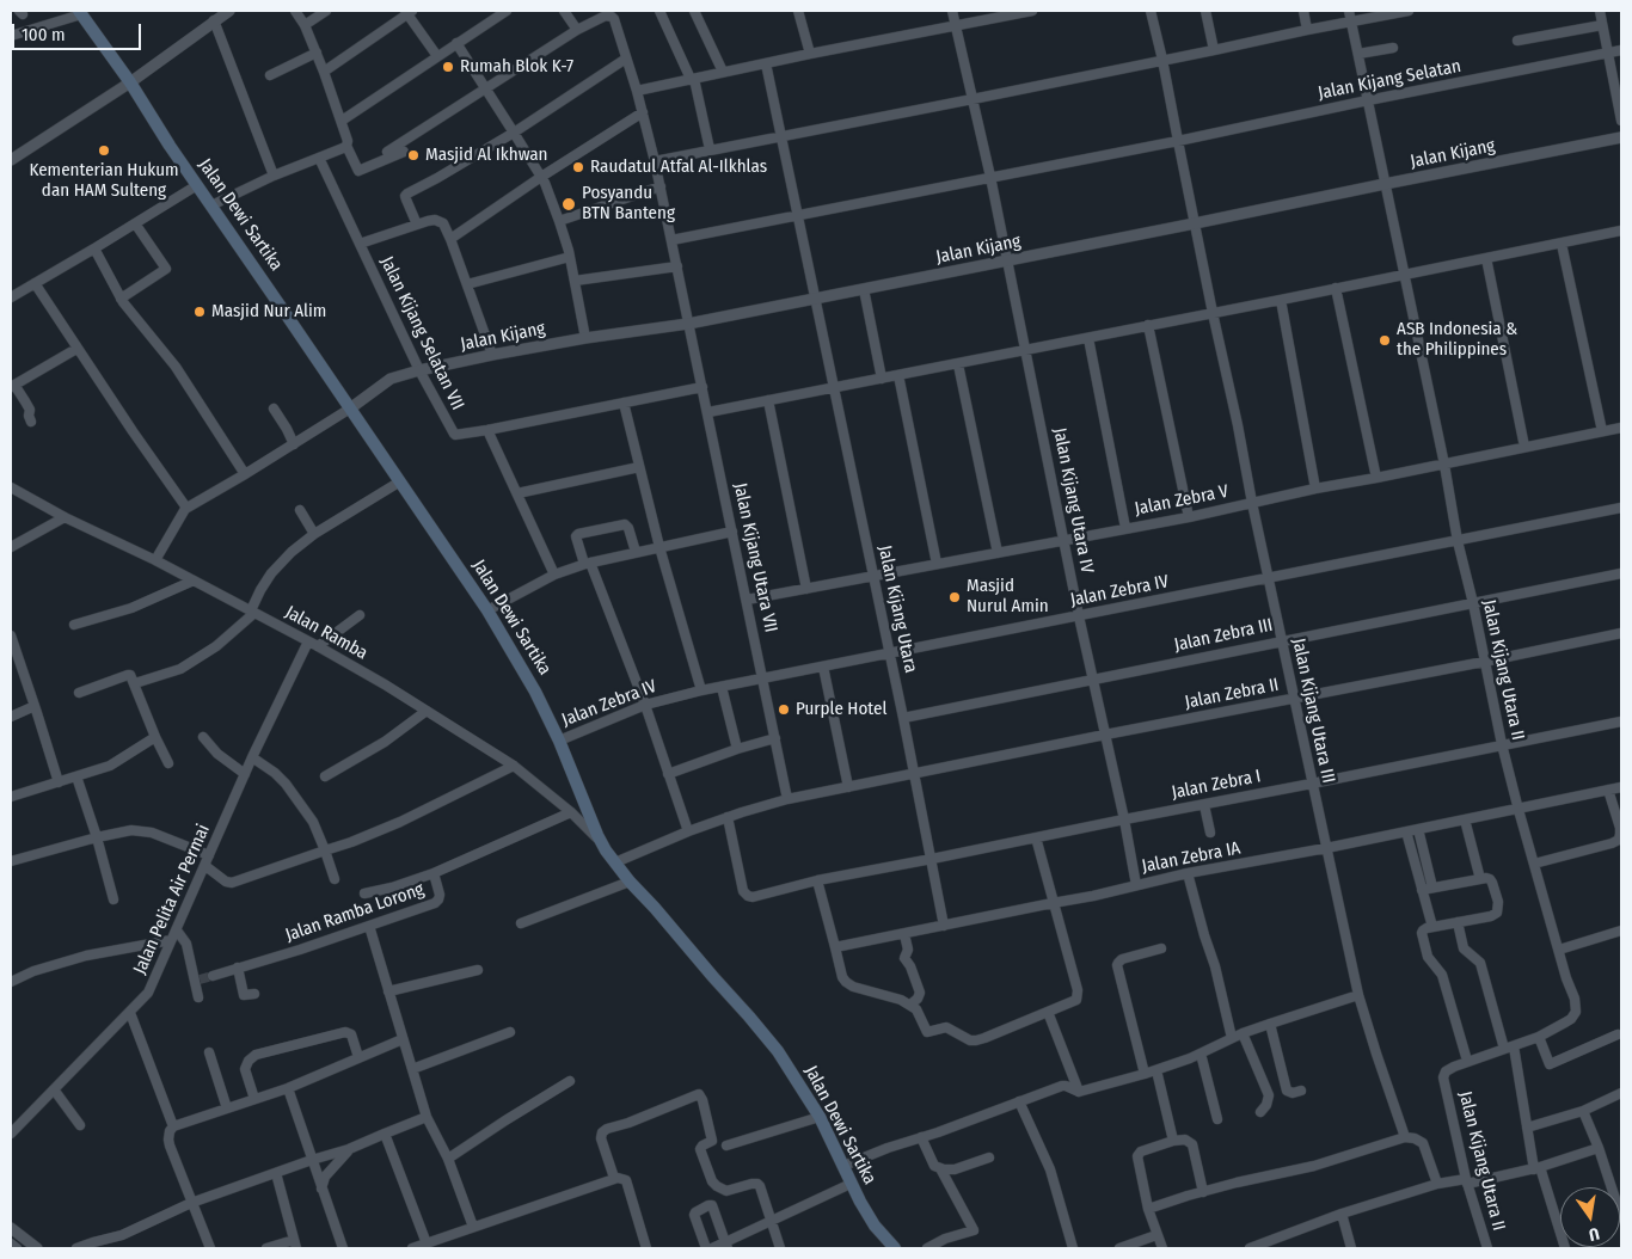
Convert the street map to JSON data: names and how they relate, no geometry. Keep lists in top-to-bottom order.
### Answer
{
  "streets": {
    "main road": ["Jalan Dewi Sartika"],
    "street": [
      "Jalan Kijang Selatan",
      "Jalan Kijang",
      "Jalan Kijang Selatan VII",
      "Jalan Kijang Utara IV",
      "Jalan Zebra V",
      "Jalan Kijang Utara VII",
      "Jalan Zebra IV",
      "Jalan Kijang Utara",
      "Jalan Ramba",
      "Jalan Zebra III",
      "Jalan Kijang Utara II",
      "Jalan Zebra II",
      "Jalan Kijang Utara III",
      "Jalan Zebra I",
      "Jalan Zebra IA",
      "Jalan Pelita Air Permai",
      "Jalan Ramba Lorong"
    ]
  },
  "crossings": [
    ["Jalan Kijang Selatan", "Jalan Kijang Utara II"],
    ["Jalan Kijang", "Jalan Dewi Sartika"],
    ["Jalan Kijang", "Jalan Kijang Selatan VII"],
    ["Jalan Kijang", "Jalan Kijang Utara IV"],
    ["Jalan Kijang", "Jalan Kijang Utara VII"],
    ["Jalan Kijang", "Jalan Kijang Utara"],
    ["Jalan Kijang", "Jalan Kijang Utara II"],
    ["Jalan Kijang", "Jalan Kijang Utara III"],
    ["Jalan Dewi Sartika", "Jalan Zebra IV"],
    ["Jalan Dewi Sartika", "Jalan Ramba"],
    ["Jalan Dewi Sartika", "Jalan Zebra II"],
    ["Jalan Kijang Selatan VII", "Jalan Kijang Utara VII"],
    ["Jalan Kijang Utara IV", "Jalan Zebra V"],
    ["Jalan Kijang Utara IV", "Jalan Zebra IV"],
    ["Jalan Kijang Utara IV", "Jalan Zebra III"],
    ["Jalan Kijang Utara IV", "Jalan Zebra II"],
    ["Jalan Kijang Utara IV", "Jalan Zebra I"],
    ["Jalan Kijang Utara IV", "Jalan Zebra IA"],
    ["Jalan Zebra V", "Jalan Kijang Utara VII"],
    ["Jalan Zebra V", "Jalan Kijang Utara"],
    ["Jalan Zebra V", "Jalan Kijang Utara II"],
    ["Jalan Zebra V", "Jalan Kijang Utara III"],
    ["Jalan Kijang Utara VII", "Jalan Zebra IV"],
    ["Jalan Kijang Utara VII", "Jalan Zebra II"],
    ["Jalan Zebra IV", "Jalan Kijang Utara"],
    ["Jalan Zebra IV", "Jalan Kijang Utara II"],
    ["Jalan Zebra IV", "Jalan Kijang Utara III"],
    ["Jalan Kijang Utara", "Jalan Zebra III"],
    ["Jalan Kijang Utara", "Jalan Zebra II"],
    ["Jalan Kijang Utara", "Jalan Zebra I"],
    ["Jalan Kijang Utara", "Jalan Zebra IA"],
    ["Jalan Ramba", "Jalan Pelita Air Permai"],
    ["Jalan Ramba", "Jalan Ramba Lorong"],
    ["Jalan Zebra III", "Jalan Kijang Utara II"],
    ["Jalan Zebra III", "Jalan Kijang Utara III"],
    ["Jalan Kijang Utara II", "Jalan Zebra II"],
    ["Jalan Kijang Utara II", "Jalan Zebra I"],
    ["Jalan Kijang Utara II", "Jalan Zebra IA"],
    ["Jalan Zebra II", "Jalan Kijang Utara III"],
    ["Jalan Zebra II", "Jalan Zebra I"],
    ["Jalan Kijang Utara III", "Jalan Zebra I"],
    ["Jalan Kijang Utara III", "Jalan Zebra IA"]
  ],
  "places": [
    "Rumah Blok K-7",
    "Kementerian Hukum dan HAM Sulteng",
    "Masjid Al Ikhwan",
    "Raudatul Atfal Al-Ilkhlas",
    "Posyandu BTN Banteng",
    "Masjid Nur Alim",
    "ASB Indonesia & the Philippines",
    "Masjid Nurul Amin",
    "Purple Hotel"
  ],
  "scale_bar": "100 m",
  "north": "bottom"
}
